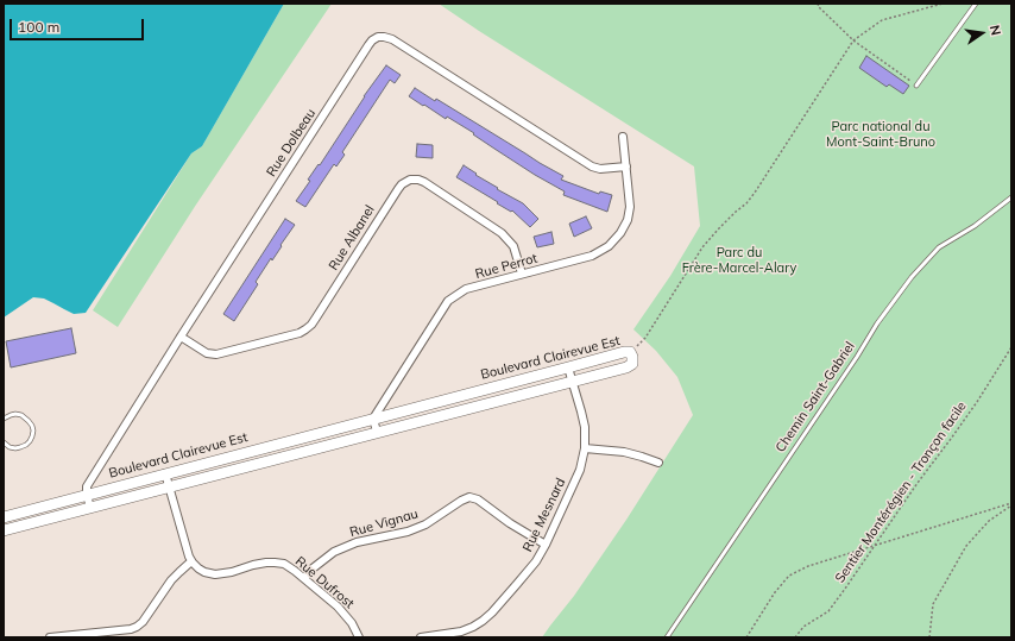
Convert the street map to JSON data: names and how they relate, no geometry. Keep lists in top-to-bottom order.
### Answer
{
  "streets": {
    "street": [
      "Rue Dolbeau",
      "Rue Albanel",
      "Rue Perrot",
      "Boulevard Clairevue Est",
      "Rue Mesnard",
      "Rue Vignau",
      "Rue Dufrost"
    ],
    "lane": ["Chemin Saint-Gabriel"],
    "path": ["Sentier Montérégien - Tronçon facile"]
  },
  "crossings": [
    ["Rue Dolbeau", "Rue Albanel"],
    ["Rue Dolbeau", "Rue Perrot"],
    ["Rue Dolbeau", "Boulevard Clairevue Est"],
    ["Rue Albanel", "Rue Perrot"],
    ["Rue Perrot", "Boulevard Clairevue Est"],
    ["Boulevard Clairevue Est", "Rue Mesnard"],
    ["Rue Mesnard", "Rue Vignau"],
    ["Rue Vignau", "Rue Dufrost"]
  ],
  "parks": ["Parc national du Mont-Saint-Bruno", "Parc du Frère-Marcel-Alary"],
  "scale_bar": "100 m",
  "north": "right"
}
